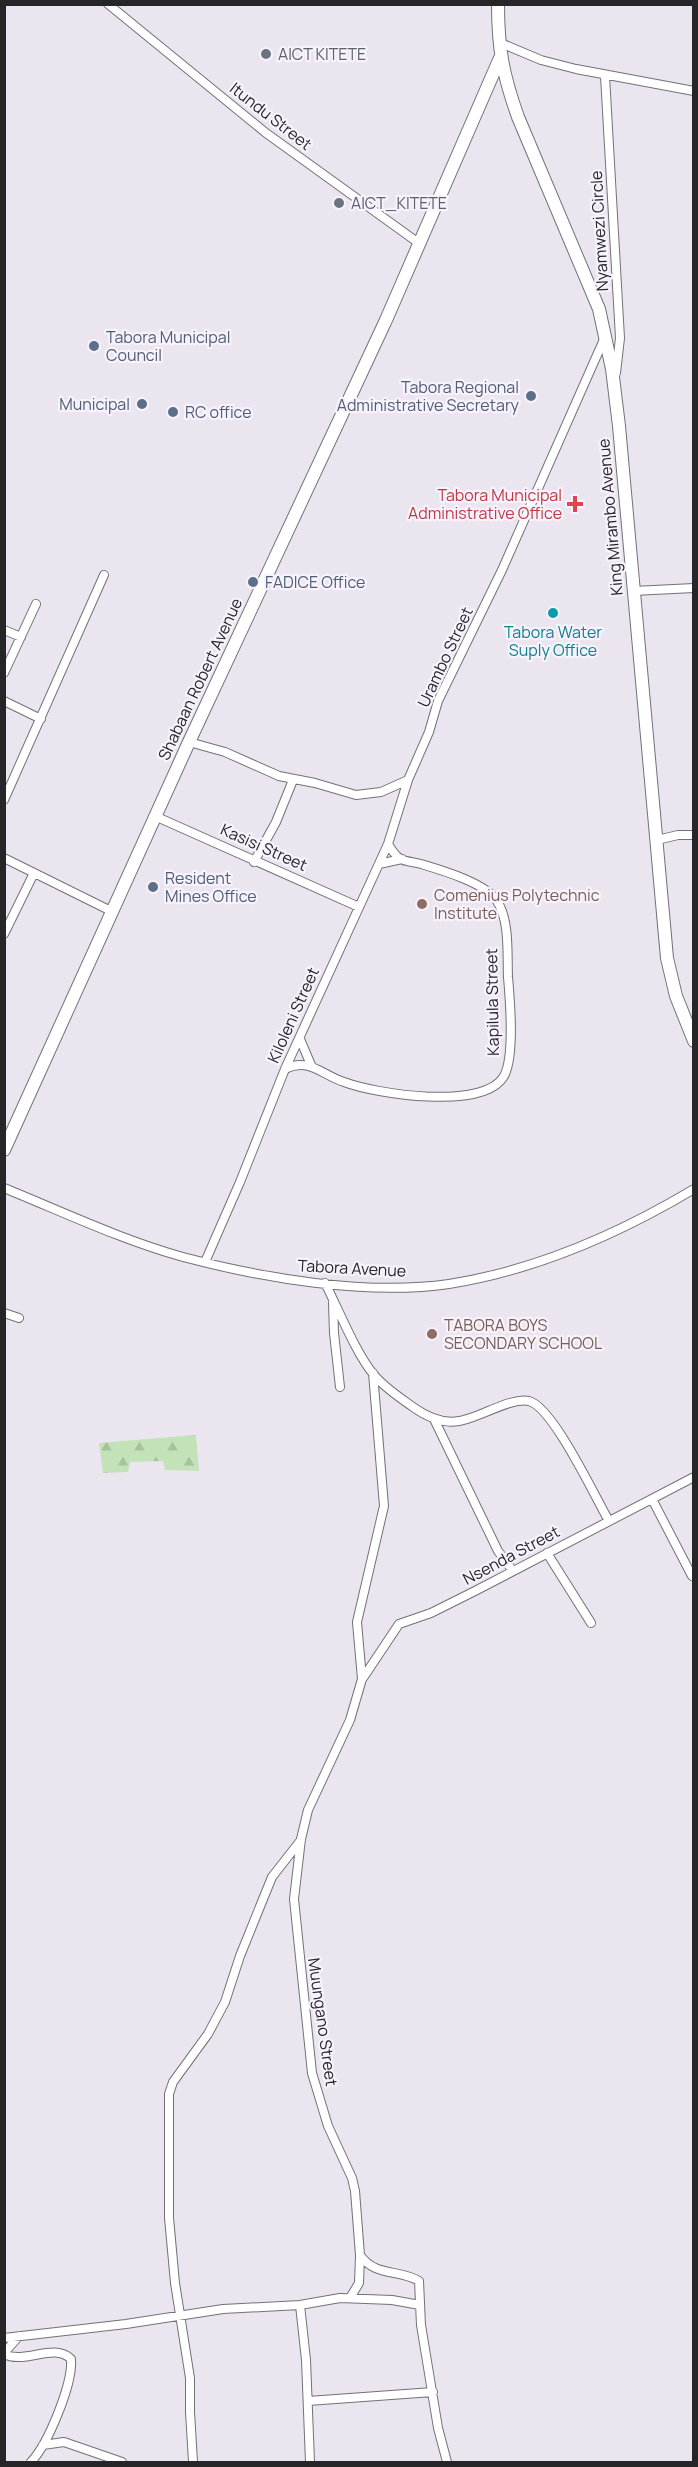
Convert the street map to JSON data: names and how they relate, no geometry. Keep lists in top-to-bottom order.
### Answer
{
  "streets": {
    "street": [
      "Itundu Street",
      "Nyamwezi Circle",
      "King Mirambo Avenue",
      "Urambo Street",
      "Shabaan Robert Avenue",
      "Kasisi Street",
      "Kapilula Street",
      "Kiloleni Street",
      "Tabora Avenue",
      "Nsenda Street",
      "Muungano Street"
    ]
  },
  "crossings": [
    ["Itundu Street", "Shabaan Robert Avenue"],
    ["Nyamwezi Circle", "King Mirambo Avenue"],
    ["King Mirambo Avenue", "Urambo Street"],
    ["King Mirambo Avenue", "Shabaan Robert Avenue"],
    ["Urambo Street", "Kiloleni Street"],
    ["Shabaan Robert Avenue", "Kasisi Street"],
    ["Kasisi Street", "Kiloleni Street"],
    ["Kapilula Street", "Kiloleni Street"],
    ["Kiloleni Street", "Tabora Avenue"],
    ["Tabora Avenue", "Muungano Street"],
    ["Nsenda Street", "Muungano Street"]
  ],
  "places": {
    "other": [
      "AICT KITETE",
      "AICT_KITETE",
      "Tabora Municipal Council",
      "Tabora Regional Administrative Secretary",
      "Municipal",
      "RC office",
      "FADICE Office",
      "Tabora Water Suply Office",
      "Resident Mines Office",
      "Comenius Polytechnic Institute",
      "TABORA BOYS SECONDARY SCHOOL"
    ],
    "health": ["Tabora Municipal Administrative Office"]
  }
}
